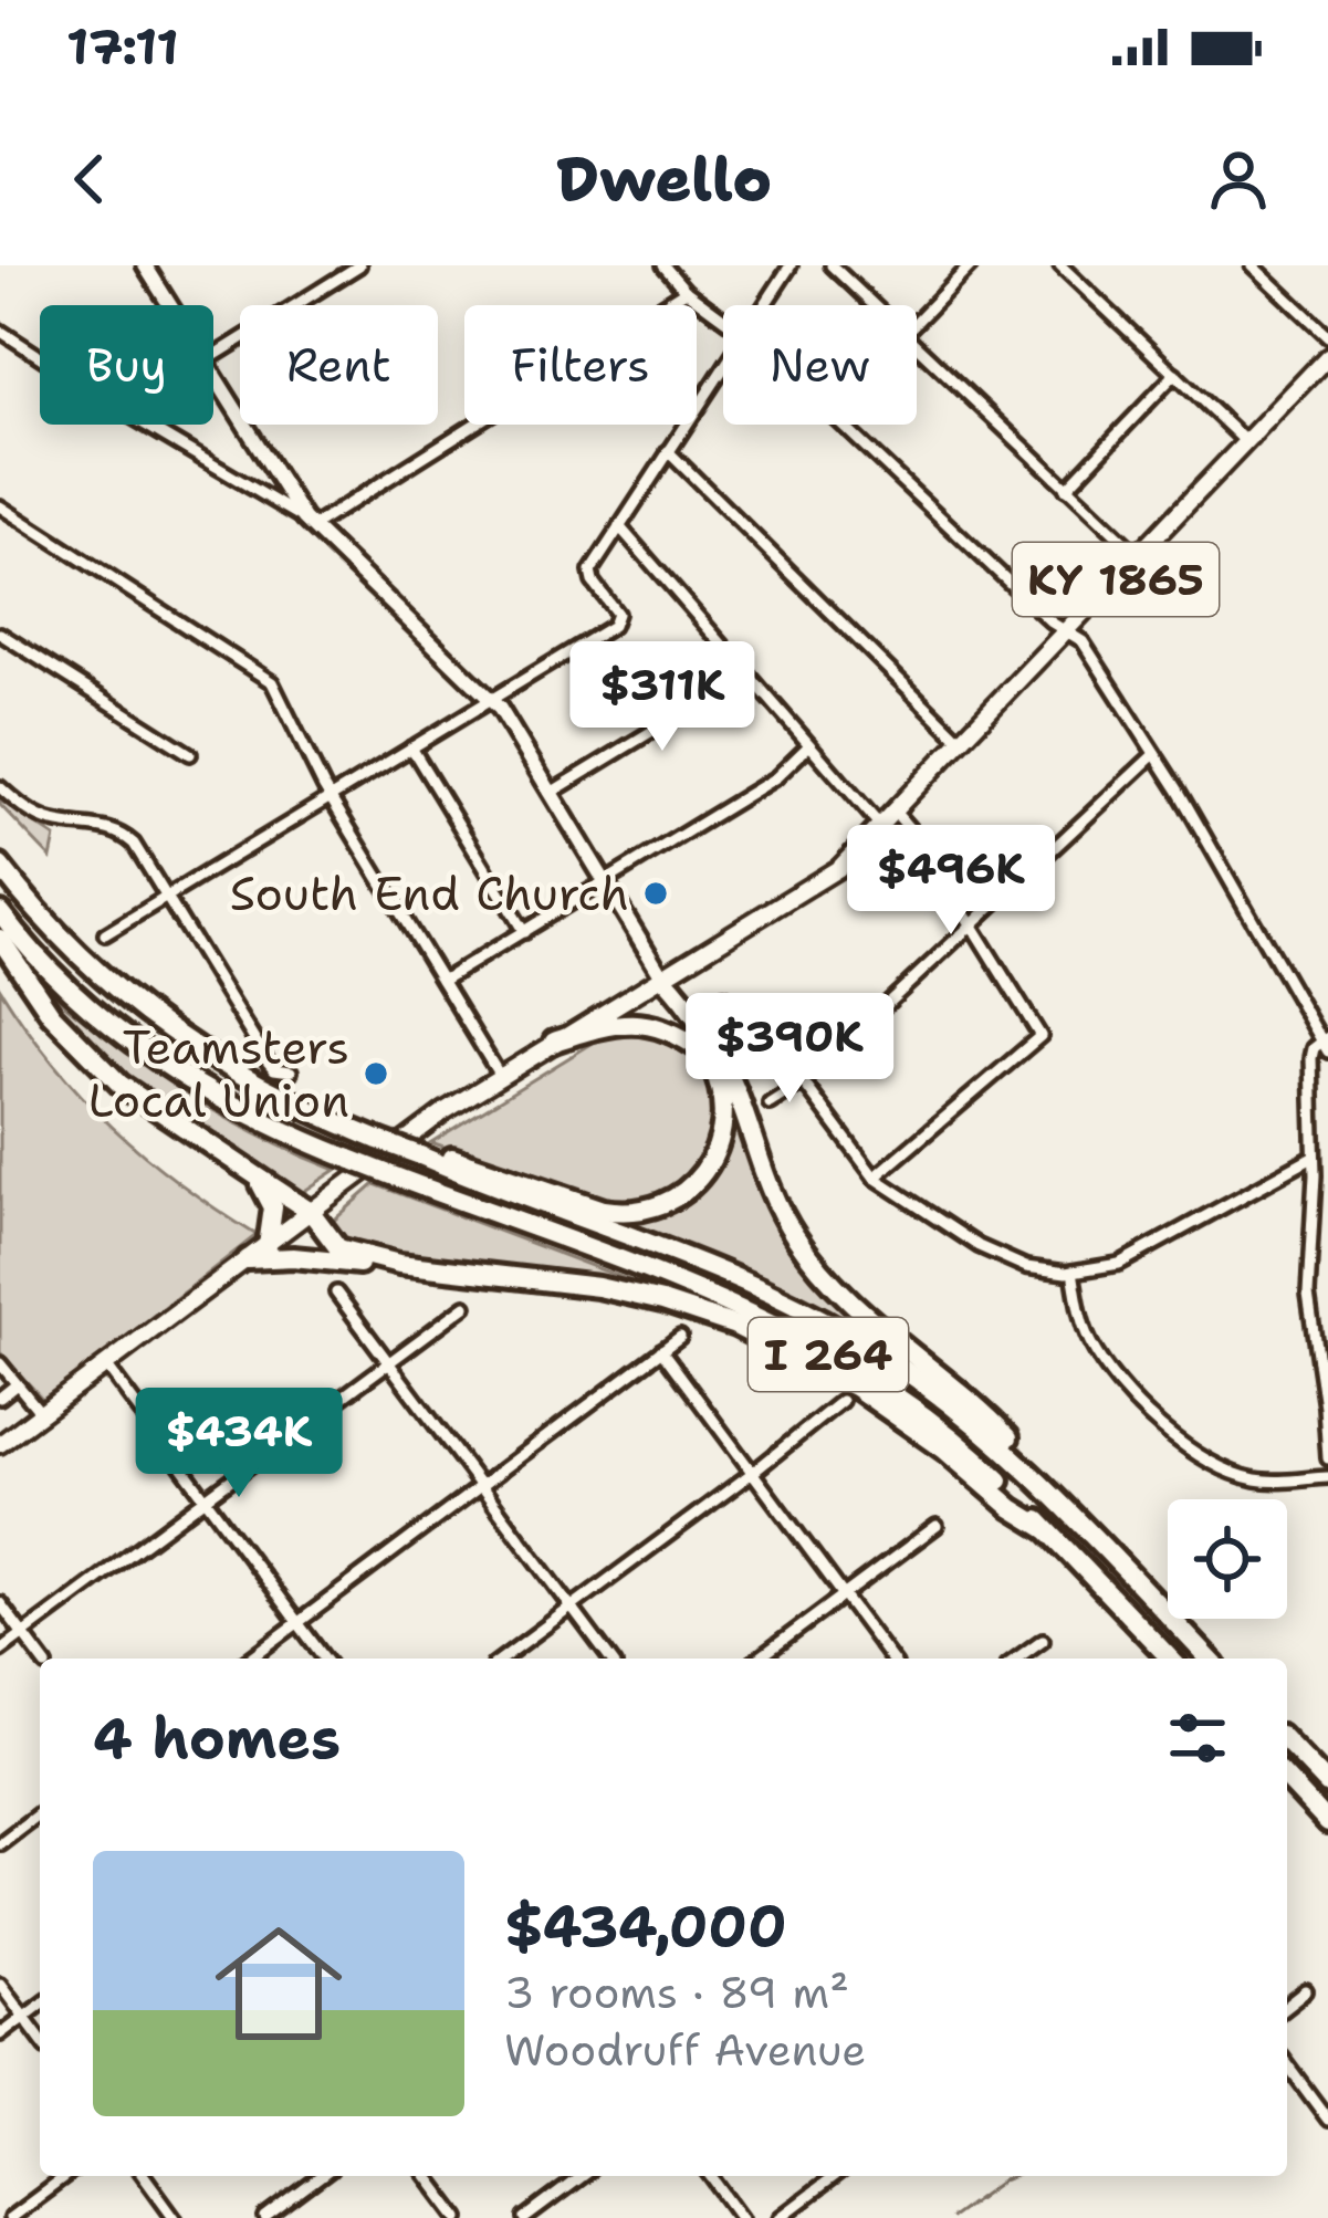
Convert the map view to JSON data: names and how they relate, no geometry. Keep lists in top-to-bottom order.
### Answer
{
  "streets": {
    "highway": ["I 264"],
    "main road": ["KY 1865"]
  },
  "places": ["South End Church", "Teamsters Local Union"],
  "page": {
    "status": "17:11",
    "header": "Dwello",
    "chip": [
      "Buy",
      "Rent",
      "Filters",
      "New"
    ],
    "price": [
      "$311K",
      "$496K",
      "$390K",
      "$434K"
    ],
    "heading": "4 homes",
    "list": [
      {
        "name": "$434,000",
        "note": "3 rooms · 89 m² · Woodruff Avenue"
      }
    ]
  }
}
